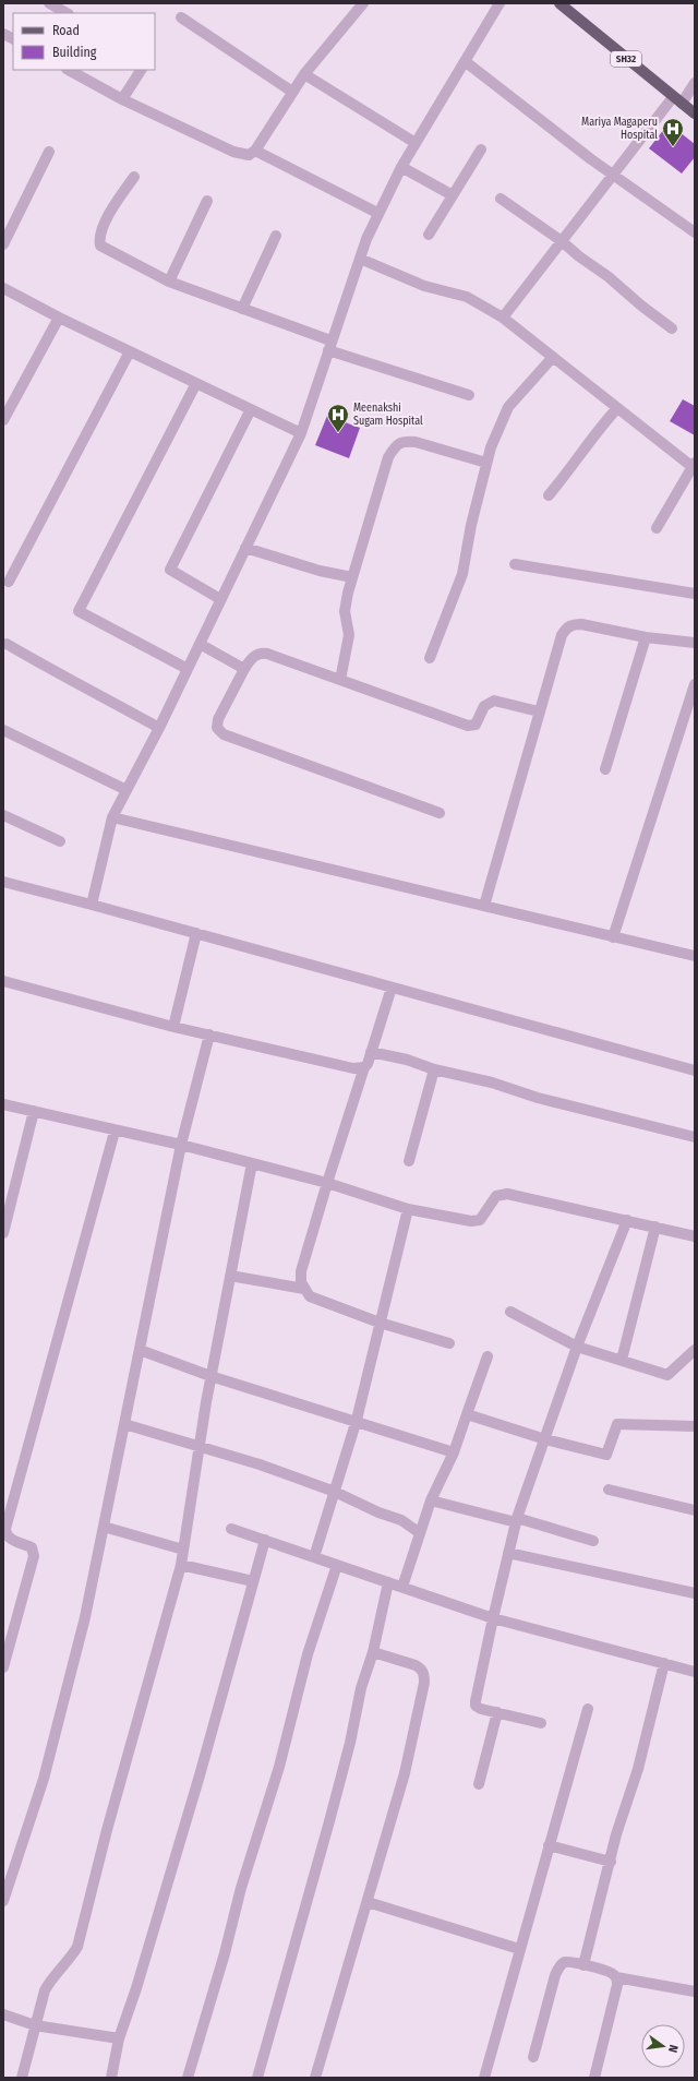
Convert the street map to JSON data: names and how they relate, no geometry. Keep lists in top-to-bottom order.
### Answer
{
  "streets": {
    "main road": ["SH32"]
  },
  "places": {
    "hospital": ["Mariya Magaperu Hospital", "Meenakshi Sugam Hospital"]
  },
  "legend": ["Road", "Building"],
  "north": "right"
}
